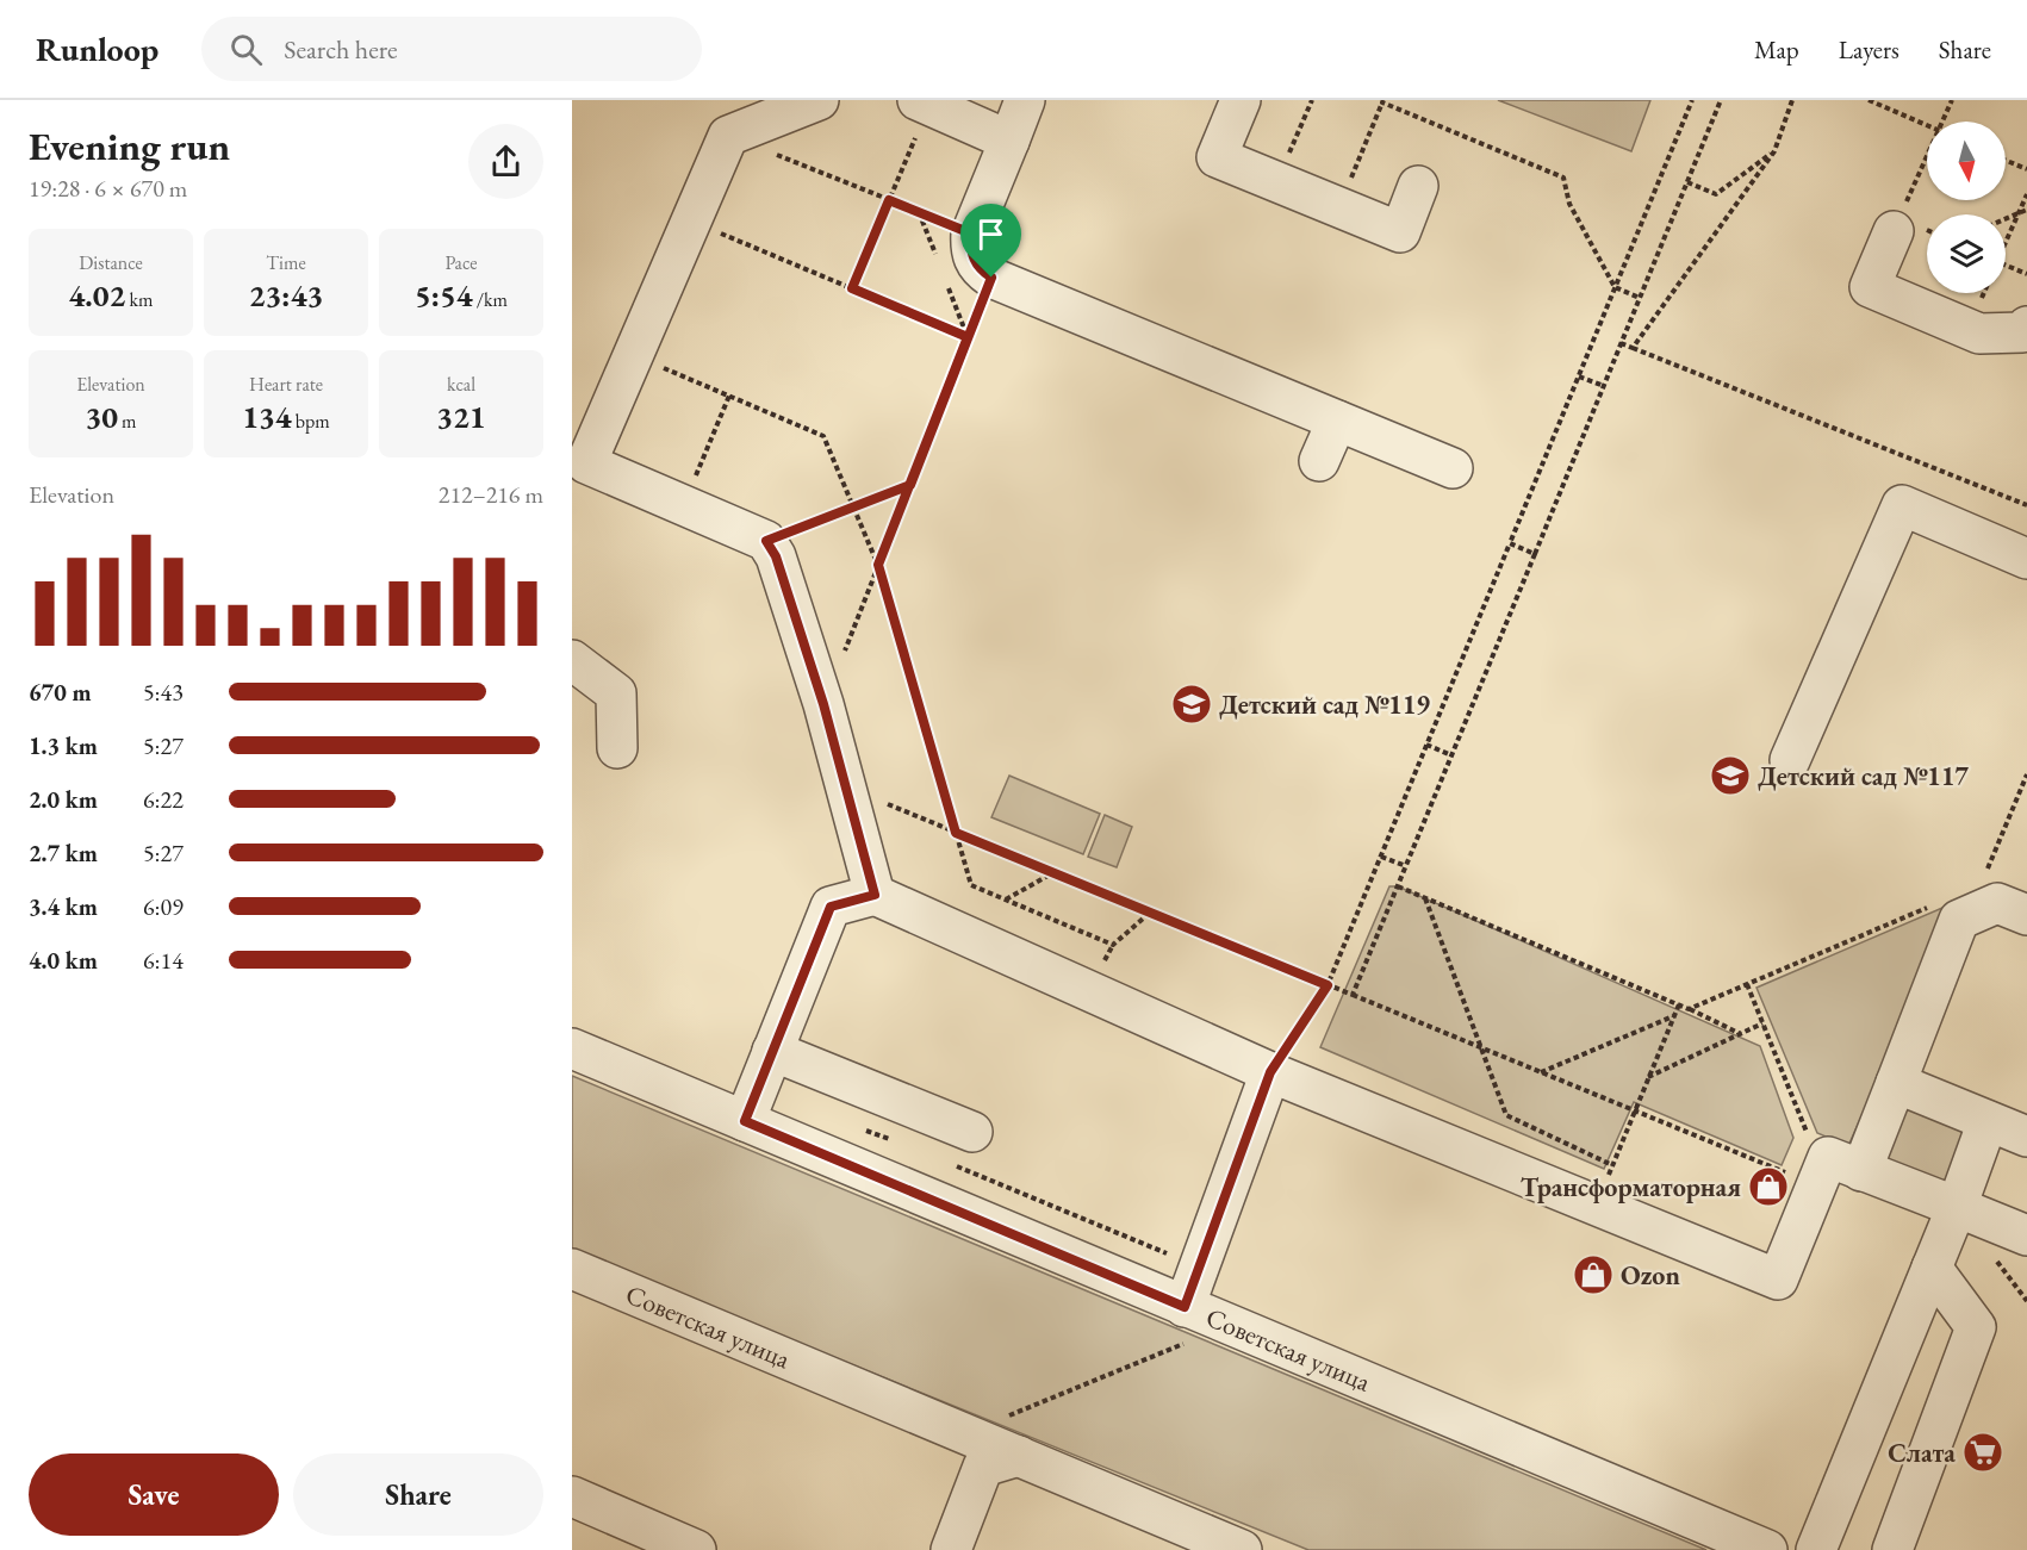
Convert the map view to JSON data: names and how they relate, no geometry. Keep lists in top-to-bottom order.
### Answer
{
  "streets": {
    "street": ["Советская улица"]
  },
  "places": {
    "school or university": ["Детский сад №119", "Детский сад №117"],
    "shop": ["Трансформаторная", "Ozon"],
    "supermarket": ["Слата"]
  },
  "north": "bottom",
  "page": {
    "header": "Runloop",
    "search": "Search here",
    "nav": ["Map", "Layers", "Share"],
    "heading": ["Evening run", "19:28 · 6 × 670 m"],
    "stats": [
      ["Distance", "4.02 km"],
      ["Time", "23:43"],
      ["Pace", "5:54 /km"],
      ["Elevation", "30 m"],
      ["Heart rate", "134 bpm"],
      ["kcal", "321"]
    ],
    "chart": ["Elevation", "212–216 m"],
    "list": [
      {
        "name": "670 m",
        "note": "5:43"
      },
      {
        "name": "1.3 km",
        "note": "5:27"
      },
      {
        "name": "2.0 km",
        "note": "6:22"
      },
      {
        "name": "2.7 km",
        "note": "5:27"
      },
      {
        "name": "3.4 km",
        "note": "6:09"
      },
      {
        "name": "4.0 km",
        "note": "6:14"
      }
    ],
    "buttons": ["Save", "Share"]
  }
}
